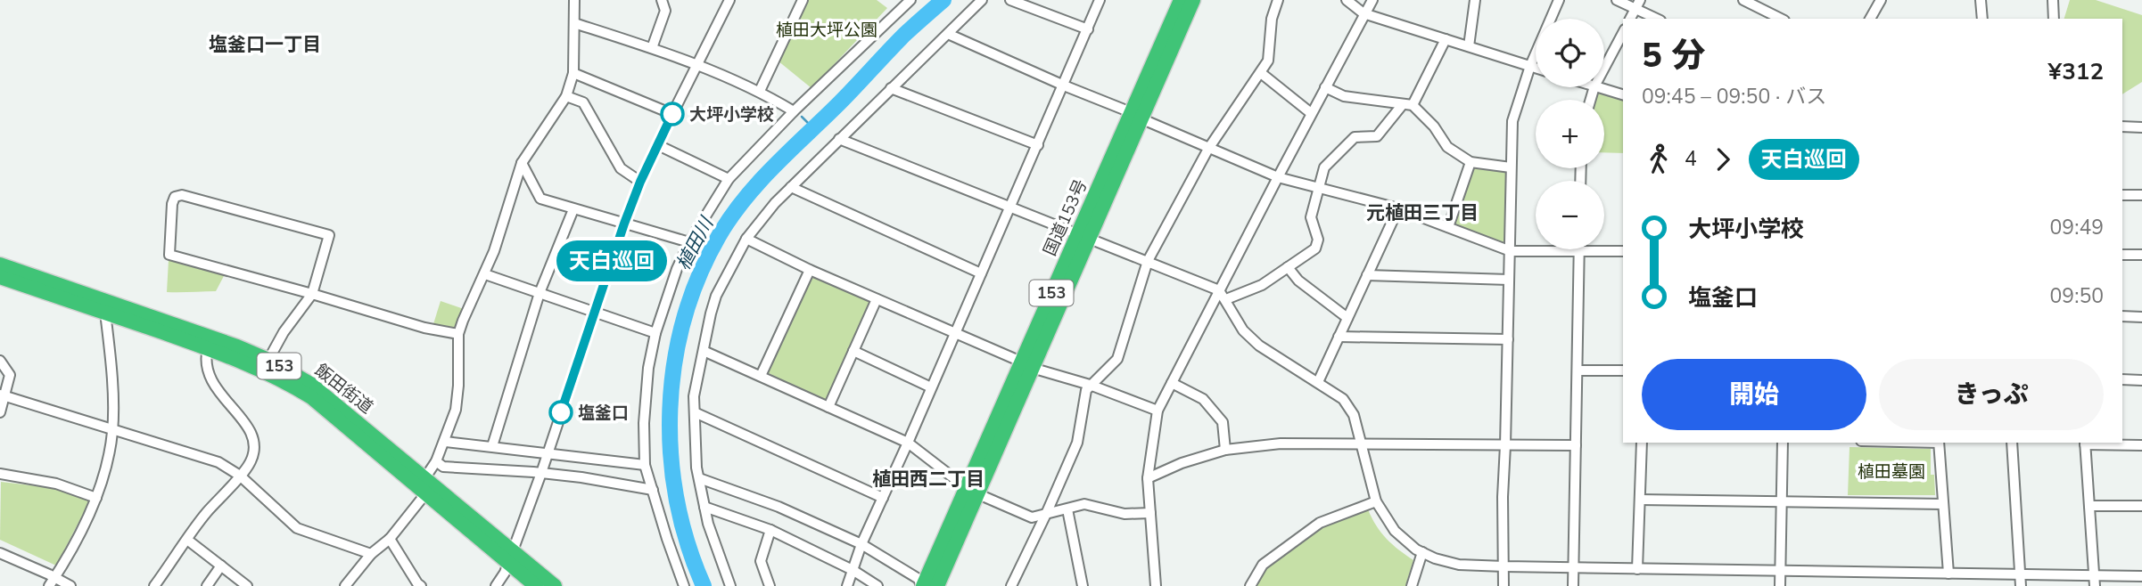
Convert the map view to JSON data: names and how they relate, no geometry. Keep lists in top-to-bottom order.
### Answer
{
  "streets": {
    "highway": ["国道153号", "153", "飯田街道"]
  },
  "districts": ["塩釜口一丁目", "元植田三丁目", "植田西二丁目"],
  "water": ["植田川"],
  "parks": ["植田大坪公園", "植田墓園"],
  "places": ["大坪小学校", "塩釜口"],
  "lines": ["bus line 天白巡回"],
  "page": {
    "on_map": "天白巡回",
    "map_buttons": ["+", "−"],
    "heading": ["5 分", "09:45 – 09:50 · バス", "¥312"],
    "legs": ["4", "天白巡回"],
    "list": [
      {
        "name": "大坪小学校",
        "value": "09:49"
      },
      {
        "name": "塩釜口",
        "value": "09:50"
      }
    ],
    "buttons": ["開始", "きっぷ"]
  }
}
